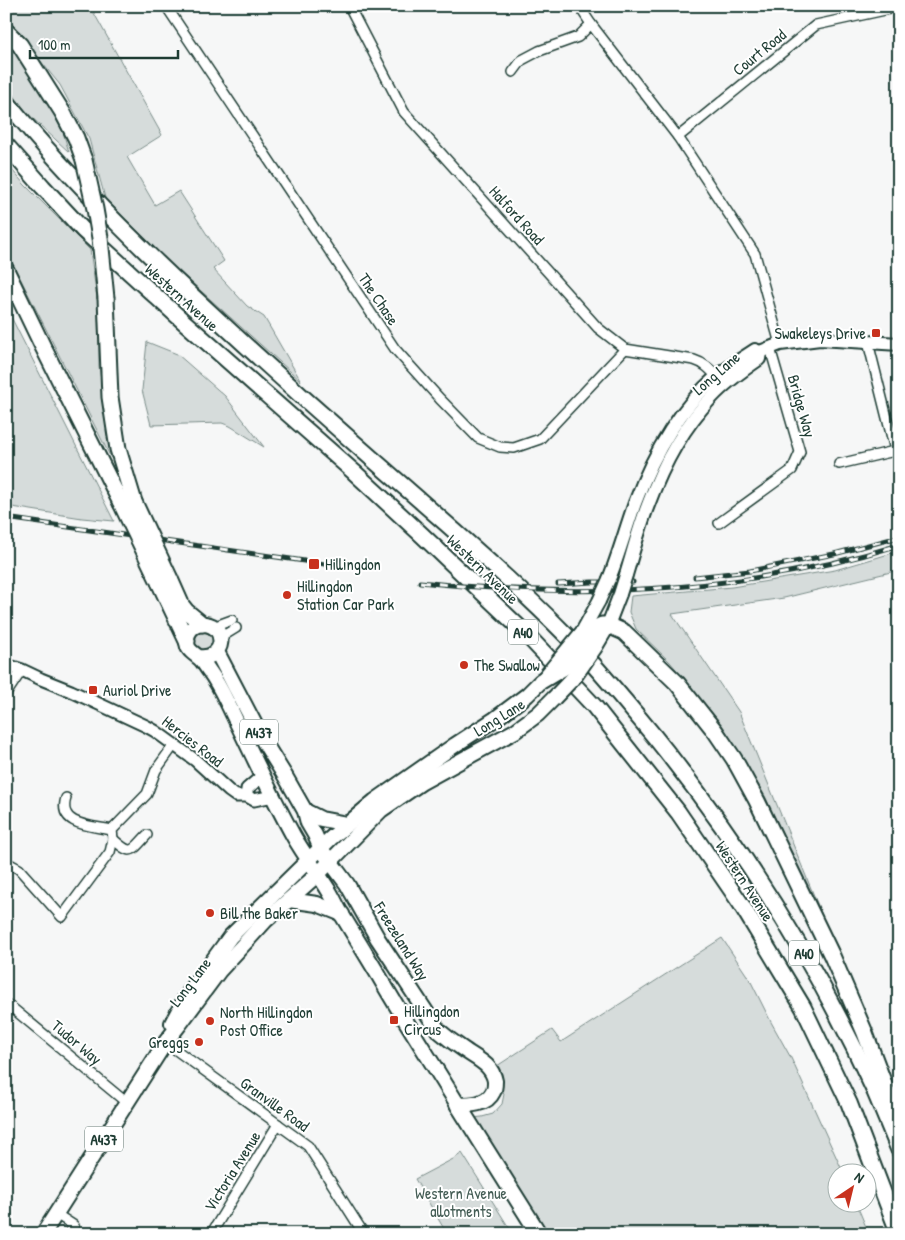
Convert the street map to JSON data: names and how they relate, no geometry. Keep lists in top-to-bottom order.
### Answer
{
  "streets": {
    "highway": ["Western Avenue", "A40"],
    "main road": ["Long Lane", "A437", "Freezeland Way"],
    "street": [
      "Court Road",
      "Halford Road",
      "The Chase",
      "Bridge Way",
      "Hercies Road",
      "Tudor Way",
      "Granville Road",
      "Victoria Avenue"
    ]
  },
  "crossings": [
    ["Halford Road", "The Chase"],
    ["Halford Road", "Long Lane"],
    ["Long Lane", "Bridge Way"],
    ["Long Lane", "A437"],
    ["Long Lane", "Freezeland Way"],
    ["Long Lane", "Tudor Way"],
    ["Long Lane", "Granville Road"],
    ["A437", "Hercies Road"],
    ["A437", "Freezeland Way"],
    ["Granville Road", "Victoria Avenue"]
  ],
  "parks": ["Western Avenue allotments"],
  "places": {
    "transit": [
      "Swakeleys Drive",
      "Hillingdon",
      "Auriol Drive",
      "Hillingdon Circus"
    ],
    "other": [
      "Hillingdon Station Car Park",
      "The Swallow",
      "Bill the Baker",
      "North Hillingdon Post Office",
      "Greggs"
    ]
  },
  "scale_bar": "100 m",
  "north": "top right"
}
